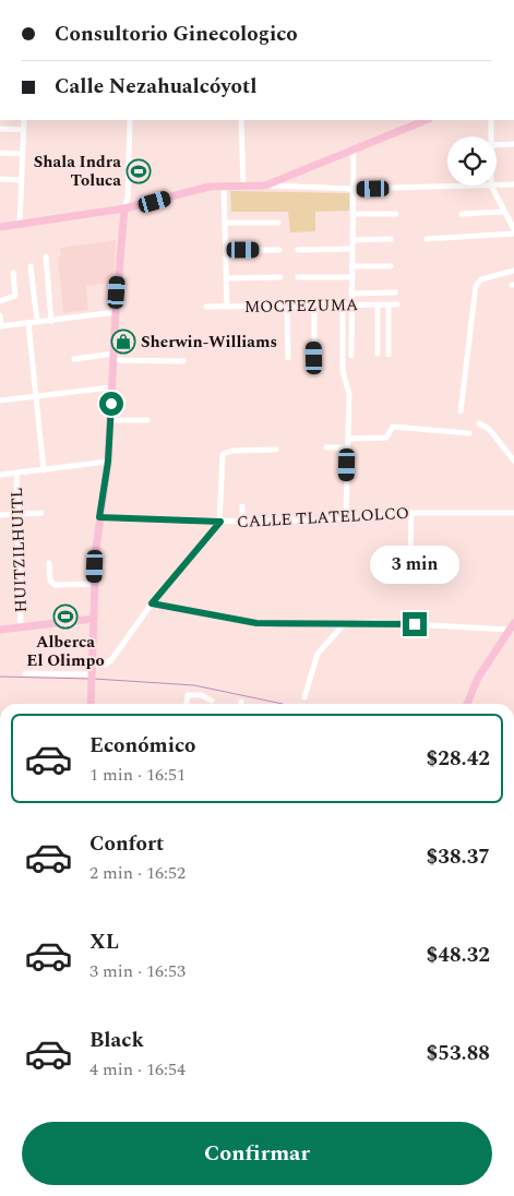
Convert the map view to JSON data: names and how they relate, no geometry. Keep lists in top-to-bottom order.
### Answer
{
  "streets": {
    "street": ["MOCTEZUMA", "CALLE TLATELOLCO", "HUITZILHUITL"]
  },
  "places": {
    "sports": ["Shala Indra Toluca", "Alberca El Olimpo"],
    "shop": ["Sherwin-Williams"]
  },
  "page": {
    "banner": ["Consultorio Ginecologico", "Calle Nezahualcóyotl"],
    "bubble": "3 min",
    "list": [
      {
        "name": "Económico",
        "note": "1 min · 16:51",
        "value": "$28.42"
      },
      {
        "name": "Confort",
        "note": "2 min · 16:52",
        "value": "$38.37"
      },
      {
        "name": "XL",
        "note": "3 min · 16:53",
        "value": "$48.32"
      },
      {
        "name": "Black",
        "note": "4 min · 16:54",
        "value": "$53.88"
      }
    ],
    "buttons": "Confirmar"
  }
}
